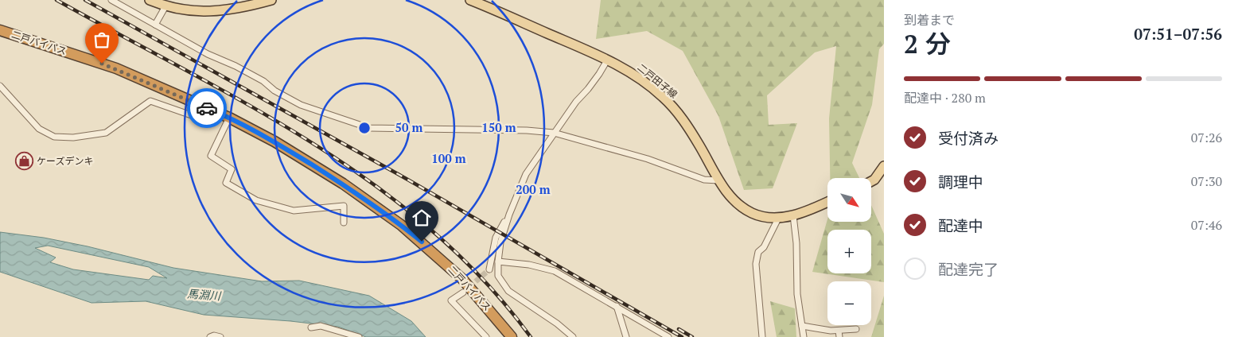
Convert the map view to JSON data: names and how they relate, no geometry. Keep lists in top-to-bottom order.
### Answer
{
  "streets": {
    "highway": ["二戸バイパス"],
    "main road": ["二戸田子線"]
  },
  "water": ["馬淵川"],
  "places": {
    "shop": ["ケーズデンキ"]
  },
  "north": "bottom right",
  "page": {
    "heading": ["2 分", "到着まで", "07:51–07:56"],
    "bar": "配達中 · 280 m",
    "list": [
      ["受付済み", "07:26"],
      ["調理中", "07:30"],
      ["配達中", "07:46"],
      "配達完了"
    ],
    "map_buttons": ["+", "−"]
  },
  "rings": [
    "50 m",
    "150 m",
    "100 m",
    "200 m"
  ]
}
